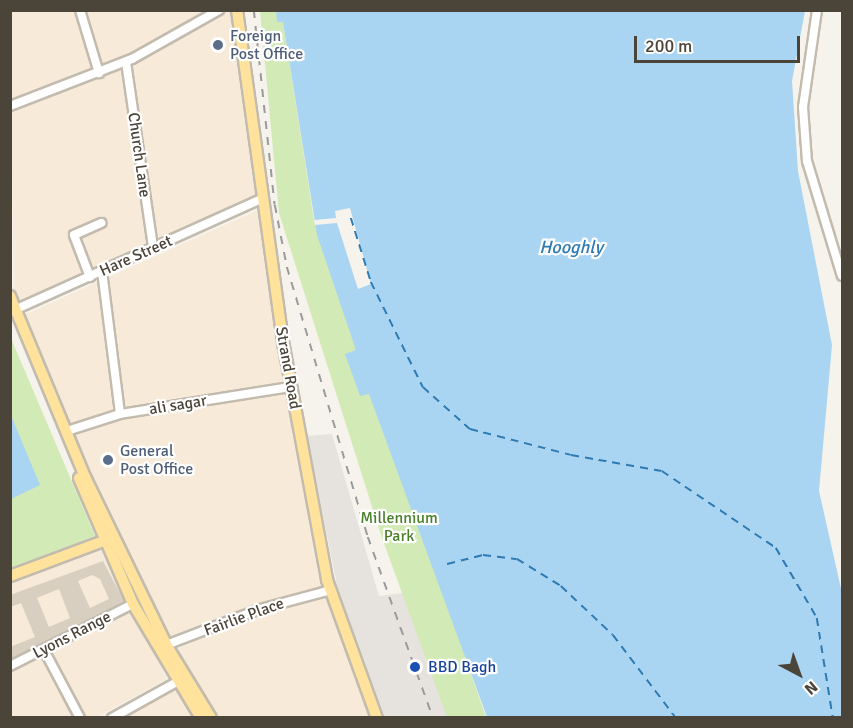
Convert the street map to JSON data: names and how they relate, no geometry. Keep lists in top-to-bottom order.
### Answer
{
  "streets": {
    "main road": ["Strand Road"],
    "street": [
      "Church Lane",
      "Hare Street",
      "ali sagar",
      "Fairlie Place",
      "Lyons Range"
    ]
  },
  "crossings": [
    ["Church Lane", "Hare Street"],
    ["Hare Street", "Strand Road"],
    ["Strand Road", "ali sagar"],
    ["Strand Road", "Fairlie Place"]
  ],
  "water": ["Hooghly"],
  "parks": ["Millennium Park"],
  "places": ["Foreign Post Office", "General Post Office", "BBD Bagh"],
  "scale_bar": "200 m",
  "north": "bottom right"
}
